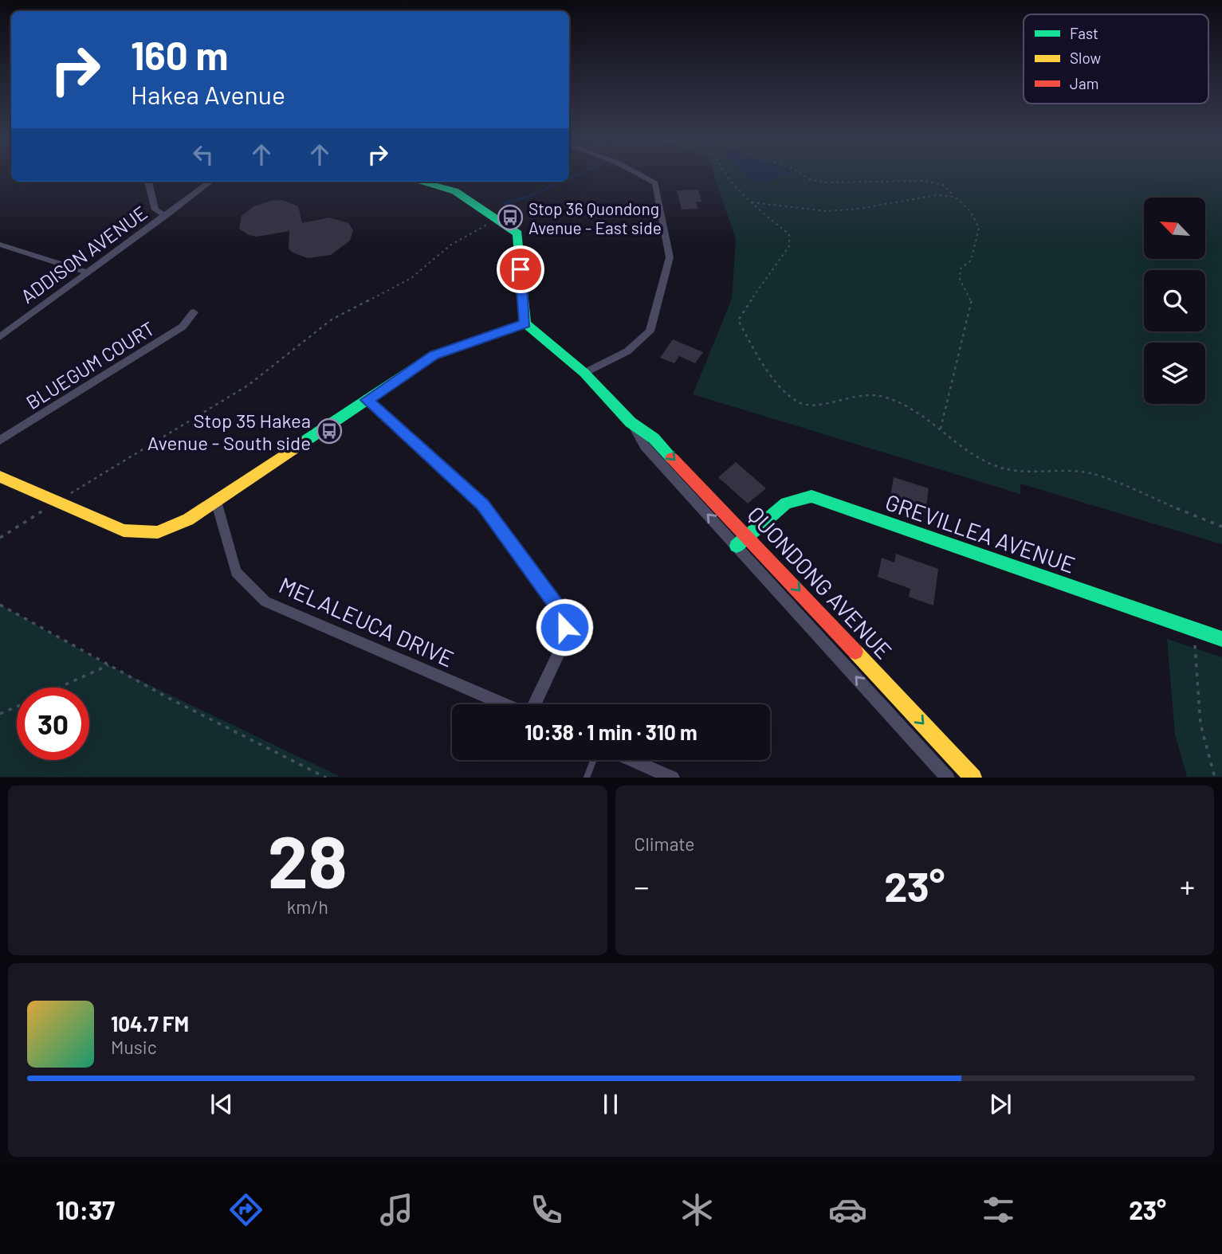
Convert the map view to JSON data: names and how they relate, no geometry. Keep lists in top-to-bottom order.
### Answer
{
  "streets": {
    "street": [
      "ADDISON AVENUE",
      "BLUEGUM COURT",
      "GREVILLEA AVENUE",
      "QUONDONG AVENUE",
      "MELALEUCA DRIVE"
    ]
  },
  "crossings": [
    ["GREVILLEA AVENUE", "QUONDONG AVENUE"]
  ],
  "places": {
    "bus stop": ["Stop 36 Quondong Avenue - East side", "Stop 35 Hakea Avenue - South side"]
  },
  "legend": ["Fast", "Slow", "Jam"],
  "north": "top left",
  "page": {
    "turn": ["160 m", "Hakea Avenue"],
    "limit": "30",
    "trip": "10:38 · 1 min · 310 m",
    "tile": [
      ["28", "km/h"],
      "Climate"
    ],
    "heat": ["−", "23°", "+"],
    "song": ["104.7 FM", "Music"],
    "tabs": ["10:37", "23°"]
  }
}
